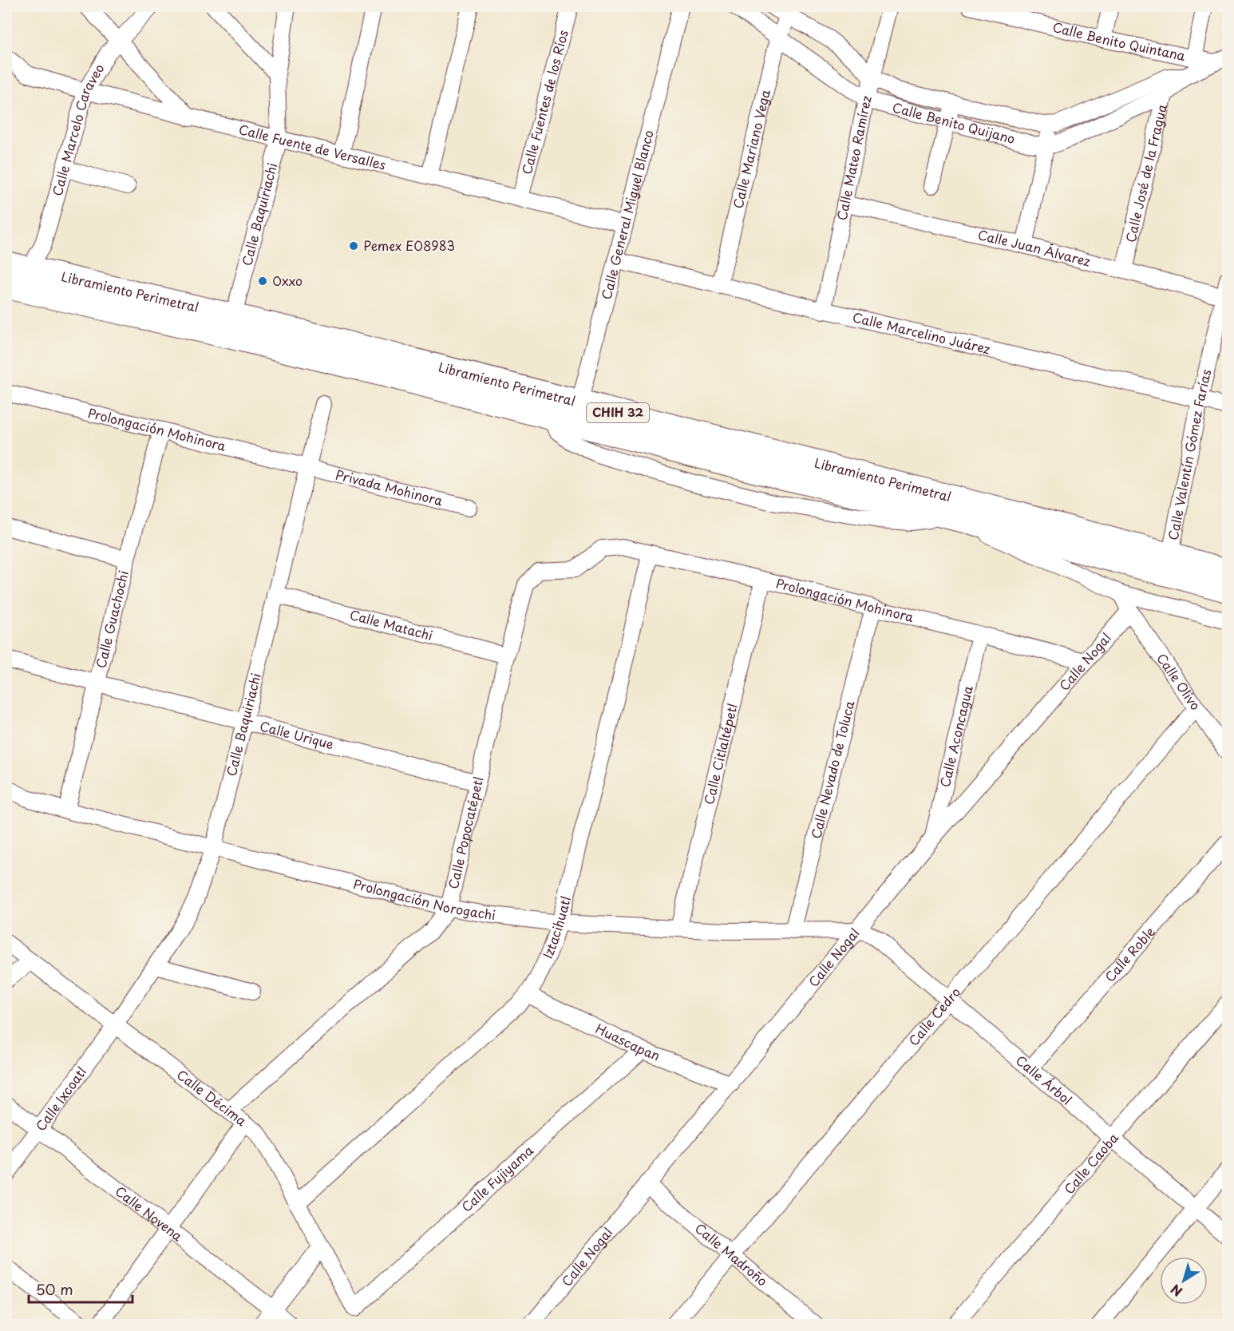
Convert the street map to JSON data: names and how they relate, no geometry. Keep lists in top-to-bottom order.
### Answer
{
  "streets": {
    "main road": ["Libramiento Perimetral", "CHIH 32"],
    "street": [
      "Calle Benito Quintana",
      "Calle Fuentes de los Ríos",
      "Calle Benito Quijano",
      "Calle Marcelo Caraveo",
      "Calle Fuente de Versalles",
      "Calle Mariano Vega",
      "Calle Mateo Ramírez",
      "Calle José de la Fragua",
      "Calle Baquiriachi",
      "Calle General Miguel Blanco",
      "Calle Juan Álvarez",
      "Calle Marcelino Juárez",
      "Prolongación Mohinora",
      "Calle Valentín Gómez Farías",
      "Privada Mohinora",
      "Calle Guachochi",
      "Calle Matachi",
      "Calle Nogal",
      "Calle Olivo",
      "Calle Urique",
      "Calle Aconcagua",
      "Calle Citlaltépetl",
      "Calle Nevado de Toluca",
      "Calle Popocatépetl",
      "Prolongación Norogachi",
      "Iztacihuatl",
      "Calle Roble",
      "Calle Cedro",
      "Huascapan",
      "Calle Árbol",
      "Calle Décima",
      "Calle Ixcoatl",
      "Calle Caoba",
      "Calle Fujiyama",
      "Calle Novena",
      "Calle Madroño"
    ]
  },
  "crossings": [
    ["Calle Benito Quintana", "Calle Benito Quijano"],
    ["Calle Fuentes de los Ríos", "Calle Fuente de Versalles"],
    ["Calle Benito Quijano", "Calle Mariano Vega"],
    ["Calle Benito Quijano", "Calle Mateo Ramírez"],
    ["Calle Benito Quijano", "Calle José de la Fragua"],
    ["Calle Marcelo Caraveo", "Calle Fuente de Versalles"],
    ["Calle Marcelo Caraveo", "Libramiento Perimetral"],
    ["Calle Fuente de Versalles", "Calle Baquiriachi"],
    ["Calle Fuente de Versalles", "Calle General Miguel Blanco"],
    ["Calle Mariano Vega", "Calle Marcelino Juárez"],
    ["Calle Mateo Ramírez", "Calle Juan Álvarez"],
    ["Calle Mateo Ramírez", "Calle Marcelino Juárez"],
    ["Calle José de la Fragua", "Calle Juan Álvarez"],
    ["Calle Baquiriachi", "Libramiento Perimetral"],
    ["Calle Baquiriachi", "Prolongación Mohinora"],
    ["Calle Baquiriachi", "Privada Mohinora"],
    ["Calle Baquiriachi", "Calle Matachi"],
    ["Calle Baquiriachi", "Calle Urique"],
    ["Calle Baquiriachi", "Prolongación Norogachi"],
    ["Calle Baquiriachi", "Calle Décima"],
    ["Calle Baquiriachi", "Calle Ixcoatl"],
    ["Calle General Miguel Blanco", "Libramiento Perimetral"],
    ["Calle General Miguel Blanco", "Calle Marcelino Juárez"],
    ["Calle Juan Álvarez", "Calle Valentín Gómez Farías"],
    ["Libramiento Perimetral", "Calle Valentín Gómez Farías"],
    ["Calle Marcelino Juárez", "Calle Valentín Gómez Farías"],
    ["Prolongación Mohinora", "Privada Mohinora"],
    ["Prolongación Mohinora", "Calle Guachochi"],
    ["Prolongación Mohinora", "Calle Nogal"],
    ["Prolongación Mohinora", "Calle Aconcagua"],
    ["Prolongación Mohinora", "Calle Citlaltépetl"],
    ["Prolongación Mohinora", "Calle Nevado de Toluca"],
    ["Prolongación Mohinora", "Calle Popocatépetl"],
    ["Prolongación Mohinora", "Iztacihuatl"],
    ["Calle Guachochi", "Calle Urique"],
    ["Calle Guachochi", "Prolongación Norogachi"],
    ["Calle Matachi", "Calle Popocatépetl"],
    ["Calle Nogal", "Calle Olivo"],
    ["Calle Nogal", "Calle Aconcagua"],
    ["Calle Nogal", "Prolongación Norogachi"],
    ["Calle Nogal", "Huascapan"],
    ["Calle Nogal", "Calle Árbol"],
    ["Calle Nogal", "Calle Madroño"],
    ["Calle Olivo", "Calle Cedro"],
    ["Calle Urique", "Calle Popocatépetl"],
    ["Calle Citlaltépetl", "Prolongación Norogachi"],
    ["Calle Nevado de Toluca", "Prolongación Norogachi"],
    ["Calle Popocatépetl", "Prolongación Norogachi"],
    ["Calle Popocatépetl", "Calle Décima"],
    ["Prolongación Norogachi", "Iztacihuatl"],
    ["Prolongación Norogachi", "Calle Árbol"],
    ["Iztacihuatl", "Huascapan"],
    ["Iztacihuatl", "Calle Décima"],
    ["Calle Roble", "Calle Árbol"],
    ["Calle Cedro", "Calle Árbol"],
    ["Calle Cedro", "Calle Madroño"],
    ["Huascapan", "Calle Fujiyama"],
    ["Calle Árbol", "Calle Caoba"],
    ["Calle Décima", "Calle Ixcoatl"],
    ["Calle Décima", "Calle Fujiyama"],
    ["Calle Ixcoatl", "Calle Novena"]
  ],
  "places": ["Pemex E08983", "Oxxo"],
  "scale_bar": "50 m",
  "north": "bottom left"
}
